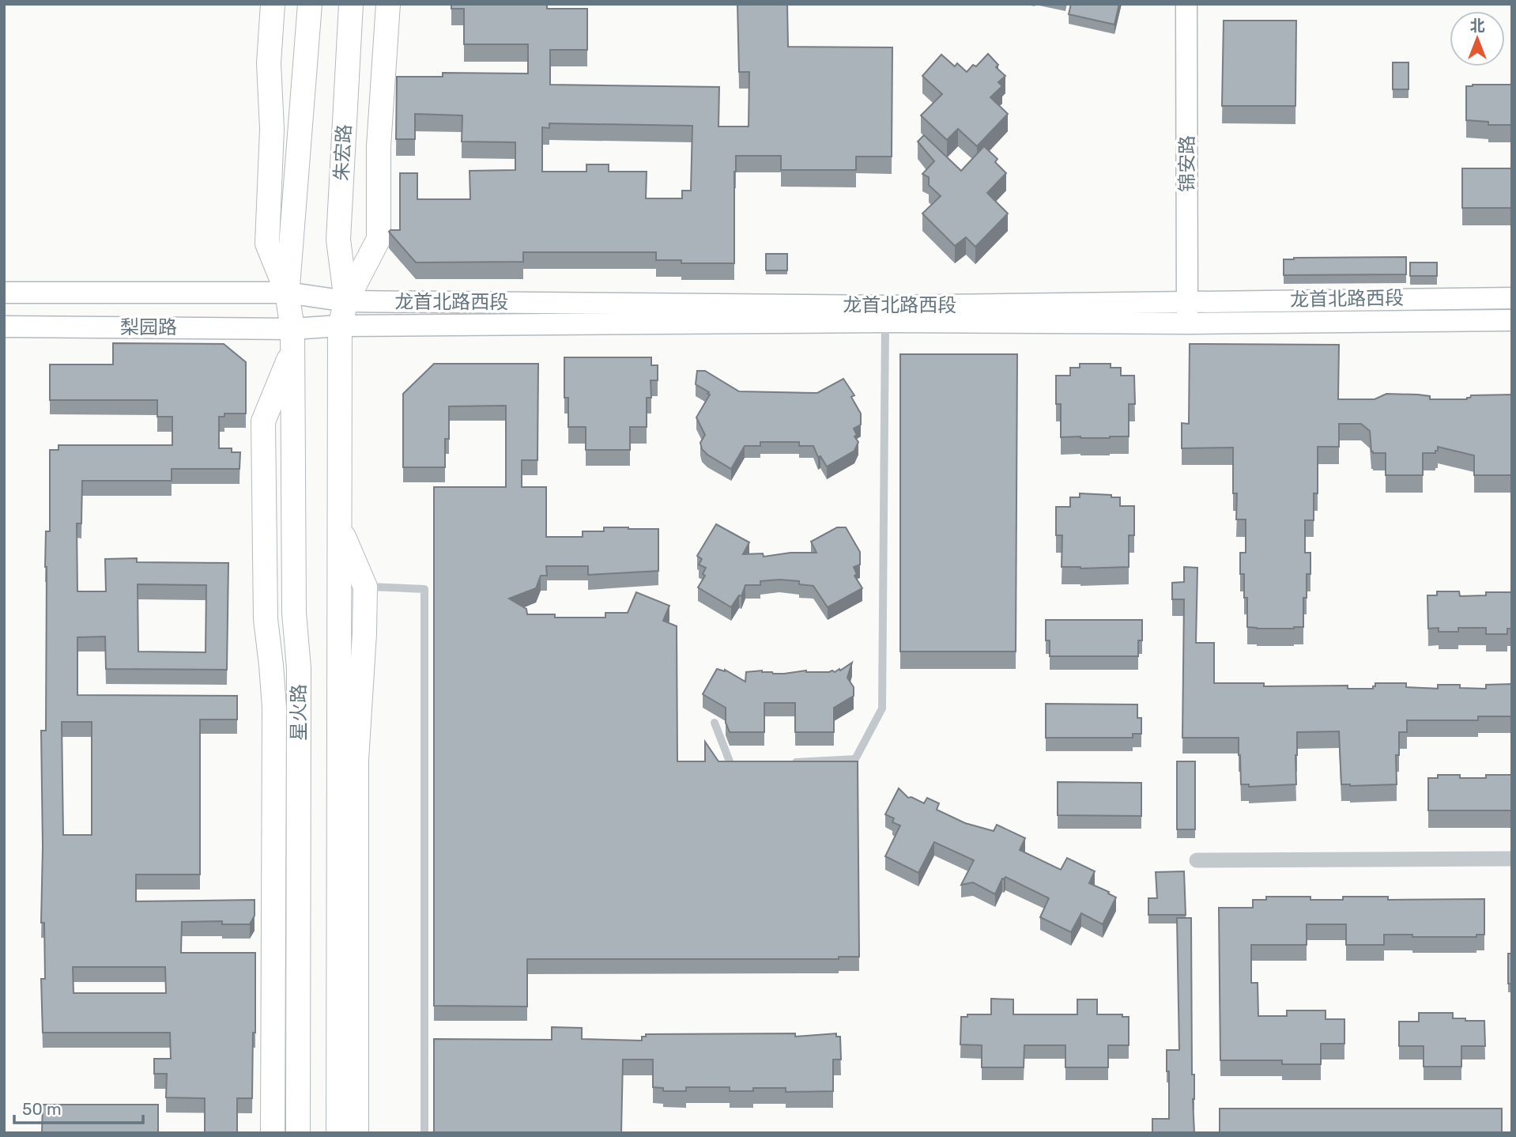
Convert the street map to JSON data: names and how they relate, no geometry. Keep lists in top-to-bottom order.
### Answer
{
  "streets": {
    "main road": ["朱宏路", "星火路"],
    "street": ["锦安路", "龙首北路西段", "梨园路"]
  },
  "crossings": [
    ["朱宏路", "龙首北路西段"],
    ["朱宏路", "星火路"],
    ["锦安路", "龙首北路西段"],
    ["龙首北路西段", "梨园路"],
    ["龙首北路西段", "星火路"],
    ["梨园路", "星火路"]
  ],
  "scale_bar": "50 m",
  "north": "top"
}
